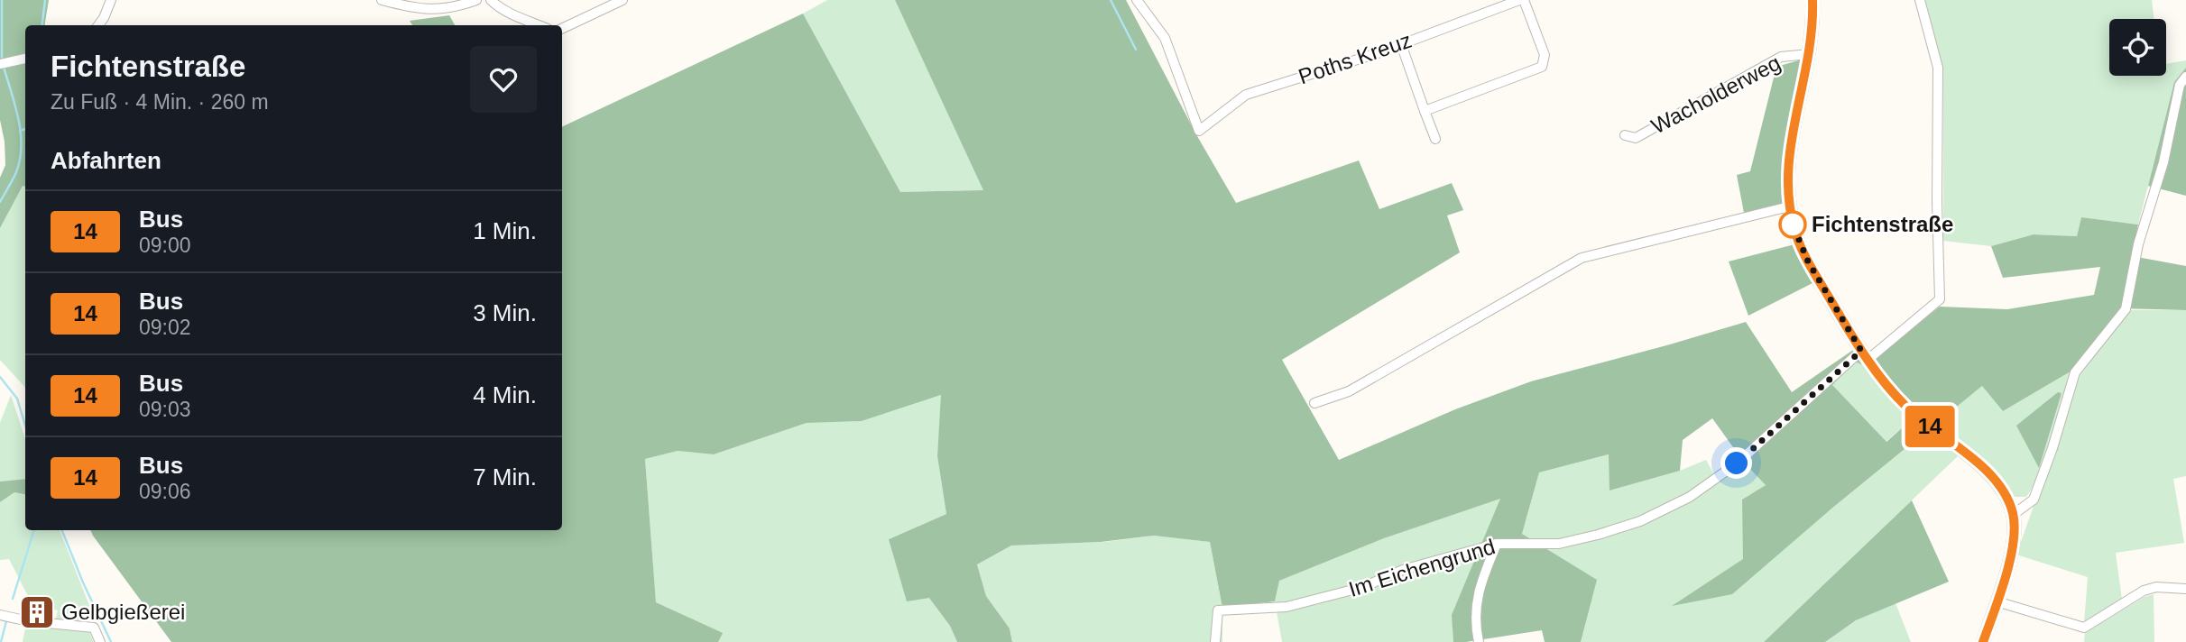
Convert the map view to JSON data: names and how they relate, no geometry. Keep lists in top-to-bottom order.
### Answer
{
  "streets": {
    "street": ["Poths Kreuz", "Wacholderweg", "Im Eichengrund"]
  },
  "places": {
    "other": ["Fichtenstraße"],
    "building": ["Gelbgießerei"]
  },
  "lines": ["bus line 14"],
  "page": {
    "on_map": "14",
    "heading": [
      ["Fichtenstraße", "Zu Fuß · 4 Min. · 260 m"],
      "Abfahrten"
    ],
    "list": [
      {
        "mark": "14",
        "name": "Bus",
        "note": "09:00",
        "value": "1 Min."
      },
      {
        "mark": "14",
        "name": "Bus",
        "note": "09:02",
        "value": "3 Min."
      },
      {
        "mark": "14",
        "name": "Bus",
        "note": "09:03",
        "value": "4 Min."
      },
      {
        "mark": "14",
        "name": "Bus",
        "note": "09:06",
        "value": "7 Min."
      }
    ]
  }
}
